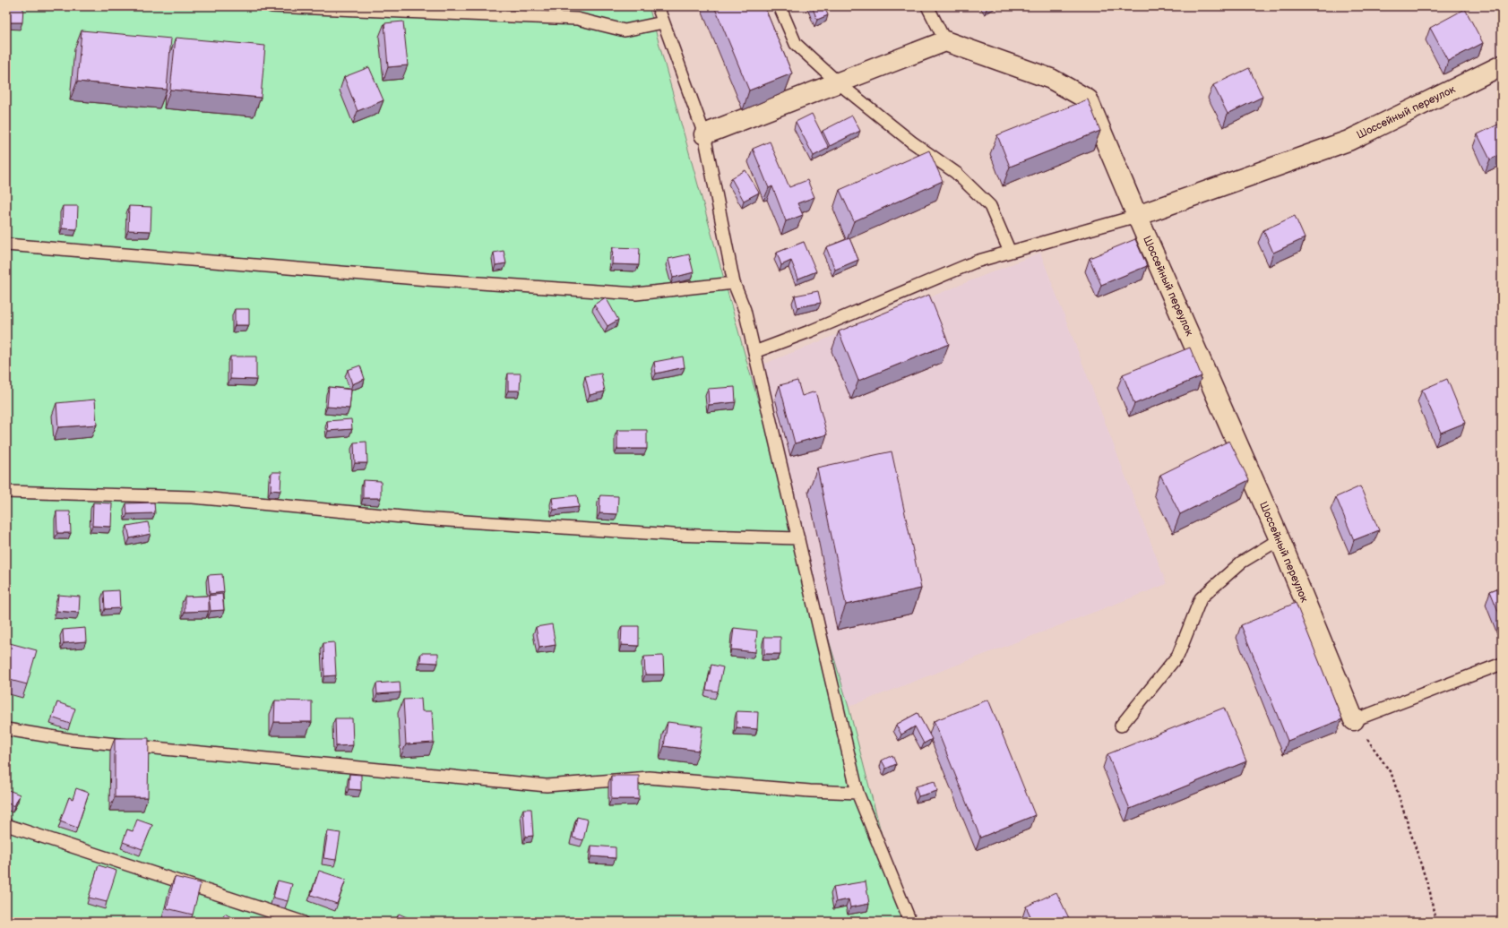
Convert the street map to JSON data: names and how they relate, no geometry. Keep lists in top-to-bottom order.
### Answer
{
  "streets": {
    "street": ["Шоссейный переулок"]
  }
}
